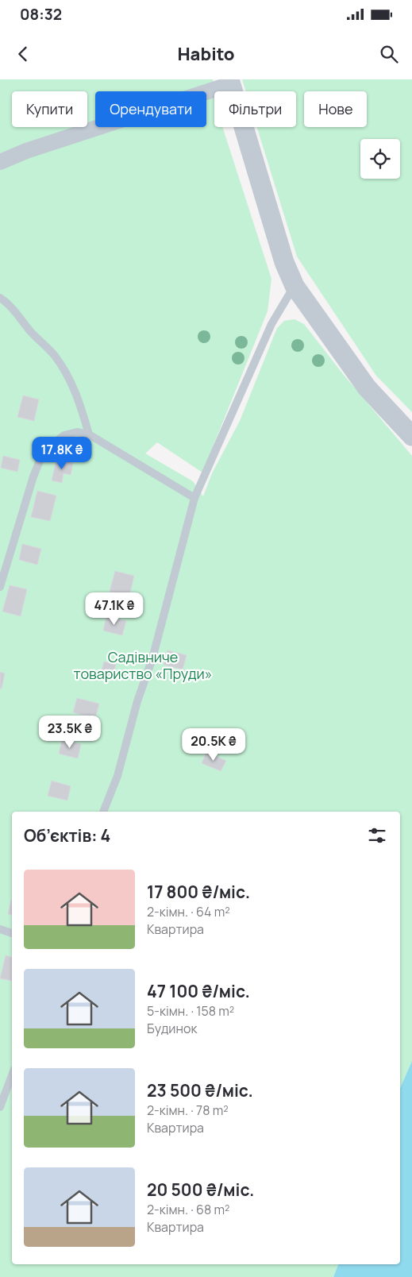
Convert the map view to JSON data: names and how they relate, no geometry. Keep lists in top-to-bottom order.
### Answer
{
  "parks": ["Садівниче товариство «Пруди»"],
  "page": {
    "status": "08:32",
    "header": "Habito",
    "chip": [
      "Купити",
      "Орендувати",
      "Фільтри",
      "Нове"
    ],
    "price": [
      "17.8K ₴",
      "47.1K ₴",
      "23.5K ₴",
      "20.5K ₴"
    ],
    "heading": "Об’єктів: 4",
    "list": [
      {
        "name": "17 800 ₴/міс.",
        "note": "2-кімн. · 64 m² · Квартира"
      },
      {
        "name": "47 100 ₴/міс.",
        "note": "5-кімн. · 158 m² · Будинок"
      },
      {
        "name": "23 500 ₴/міс.",
        "note": "2-кімн. · 78 m² · Квартира"
      },
      {
        "name": "20 500 ₴/міс.",
        "note": "2-кімн. · 68 m² · Квартира"
      }
    ]
  }
}
